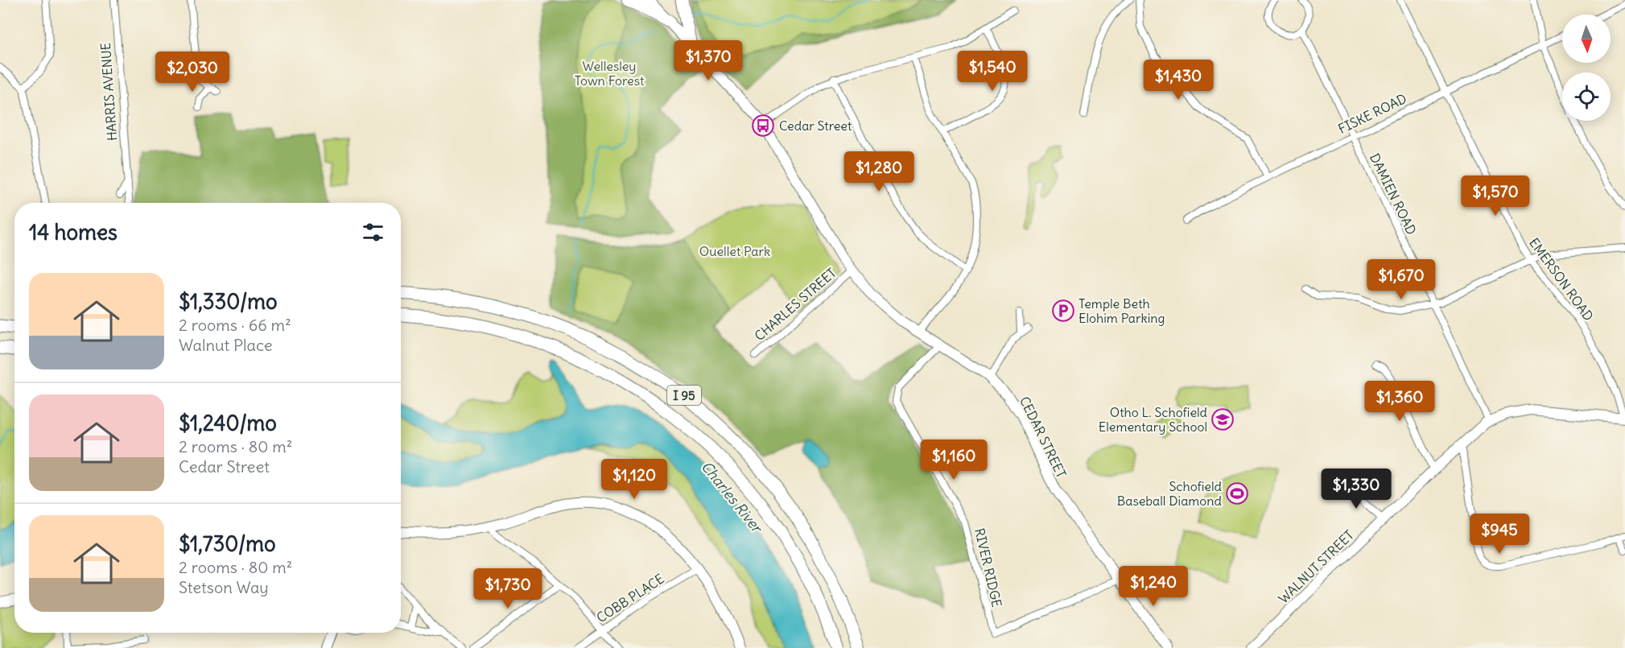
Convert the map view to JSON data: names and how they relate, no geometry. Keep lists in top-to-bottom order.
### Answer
{
  "streets": {
    "highway": ["I 95"],
    "main road": ["CEDAR STREET", "WALNUT STREET"],
    "street": [
      "HARRIS AVENUE",
      "FISKE ROAD",
      "DAMIEN ROAD",
      "EMERSON ROAD",
      "CHARLES STREET",
      "RIVER RIDGE",
      "COBB PLACE"
    ]
  },
  "crossings": [
    ["FISKE ROAD", "DAMIEN ROAD"],
    ["FISKE ROAD", "EMERSON ROAD"],
    ["DAMIEN ROAD", "WALNUT STREET"],
    ["EMERSON ROAD", "WALNUT STREET"],
    ["CHARLES STREET", "CEDAR STREET"],
    ["CEDAR STREET", "RIVER RIDGE"]
  ],
  "water": ["Charles River"],
  "parks": ["Wellesley Town Forest", "Ouellet Park"],
  "places": {
    "bus stop": ["Cedar Street"],
    "parking": ["Temple Beth Elohim Parking"],
    "school or university": ["Otho L. Schofield Elementary School"],
    "sports": ["Schofield Baseball Diamond"]
  },
  "north": "bottom",
  "page": {
    "price": [
      "$1,370",
      "$1,540",
      "$2,030",
      "$1,430",
      "$1,280",
      "$1,570",
      "$1,670",
      "$1,360",
      "$1,160",
      "$1,120",
      "$1,330",
      "$945",
      "$1,240",
      "$1,730"
    ],
    "heading": "14 homes",
    "list": [
      {
        "name": "$1,330/mo",
        "note": "2 rooms · 66 m² · Walnut Place"
      },
      {
        "name": "$1,240/mo",
        "note": "2 rooms · 80 m² · Cedar Street"
      },
      {
        "name": "$1,730/mo",
        "note": "2 rooms · 80 m² · Stetson Way"
      }
    ]
  }
}
